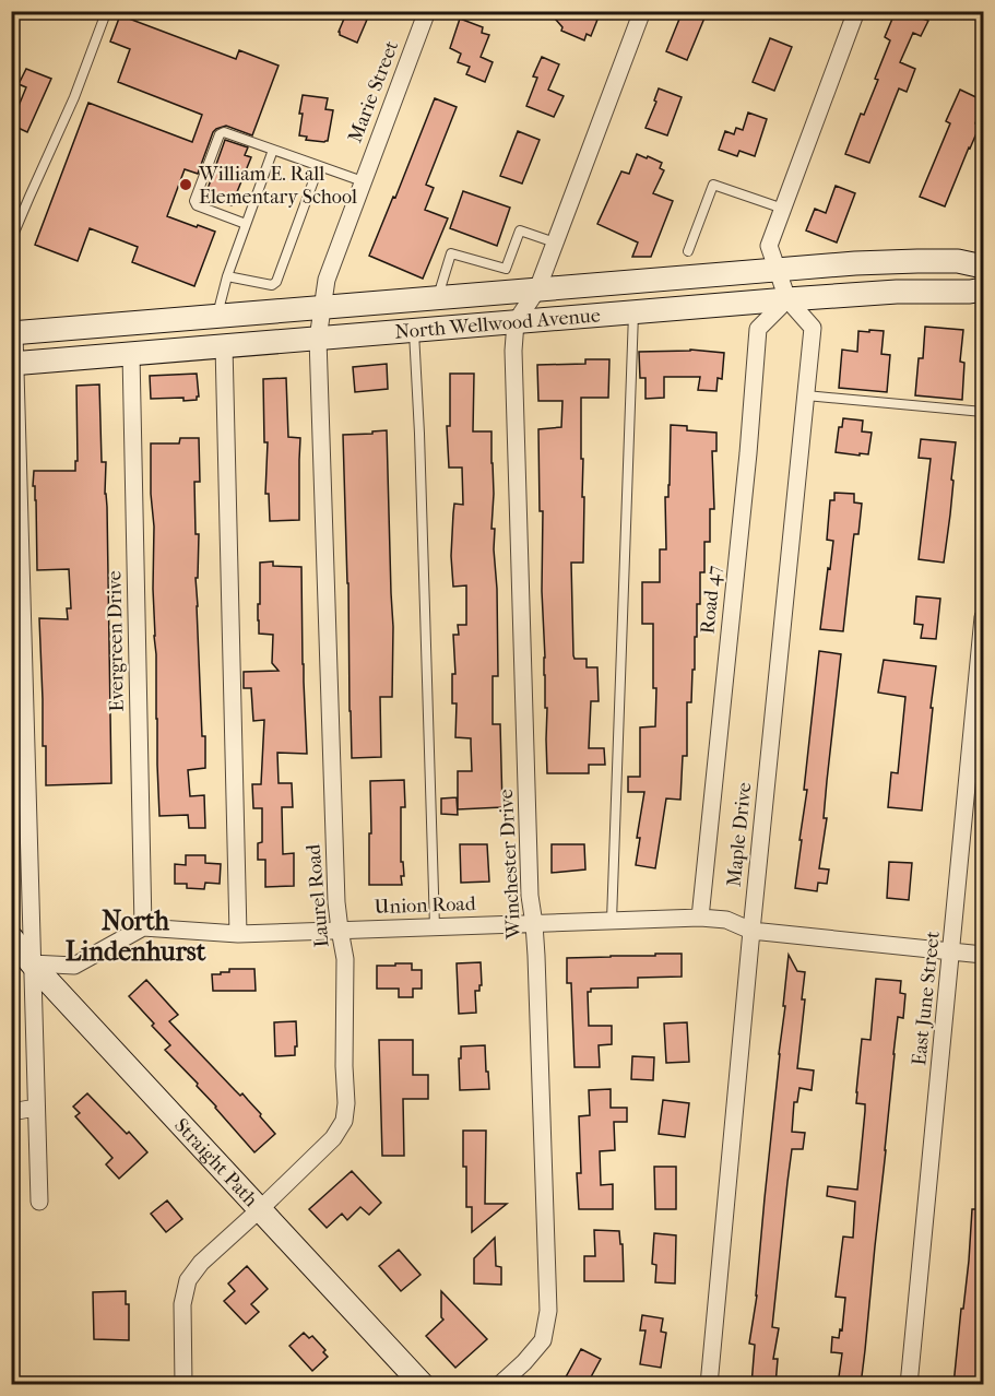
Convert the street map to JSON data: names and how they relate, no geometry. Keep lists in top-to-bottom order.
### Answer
{
  "streets": {
    "main road": ["North Wellwood Avenue", "Straight Path"],
    "street": [
      "Marie Street",
      "Road 47",
      "Evergreen Drive",
      "Maple Drive",
      "Winchester Drive",
      "Laurel Road",
      "Union Road",
      "East June Street"
    ]
  },
  "crossings": [
    ["Marie Street", "North Wellwood Avenue"],
    ["Marie Street", "Laurel Road"],
    ["North Wellwood Avenue", "Road 47"],
    ["North Wellwood Avenue", "Evergreen Drive"],
    ["North Wellwood Avenue", "Maple Drive"],
    ["North Wellwood Avenue", "Winchester Drive"],
    ["North Wellwood Avenue", "Laurel Road"],
    ["Road 47", "Maple Drive"],
    ["Road 47", "Union Road"],
    ["Evergreen Drive", "Union Road"],
    ["Maple Drive", "Union Road"],
    ["Winchester Drive", "Union Road"],
    ["Laurel Road", "Union Road"],
    ["Laurel Road", "Straight Path"],
    ["Union Road", "East June Street"]
  ],
  "districts": ["North Lindenhurst"],
  "places": ["William E. Rall Elementary School"]
}
